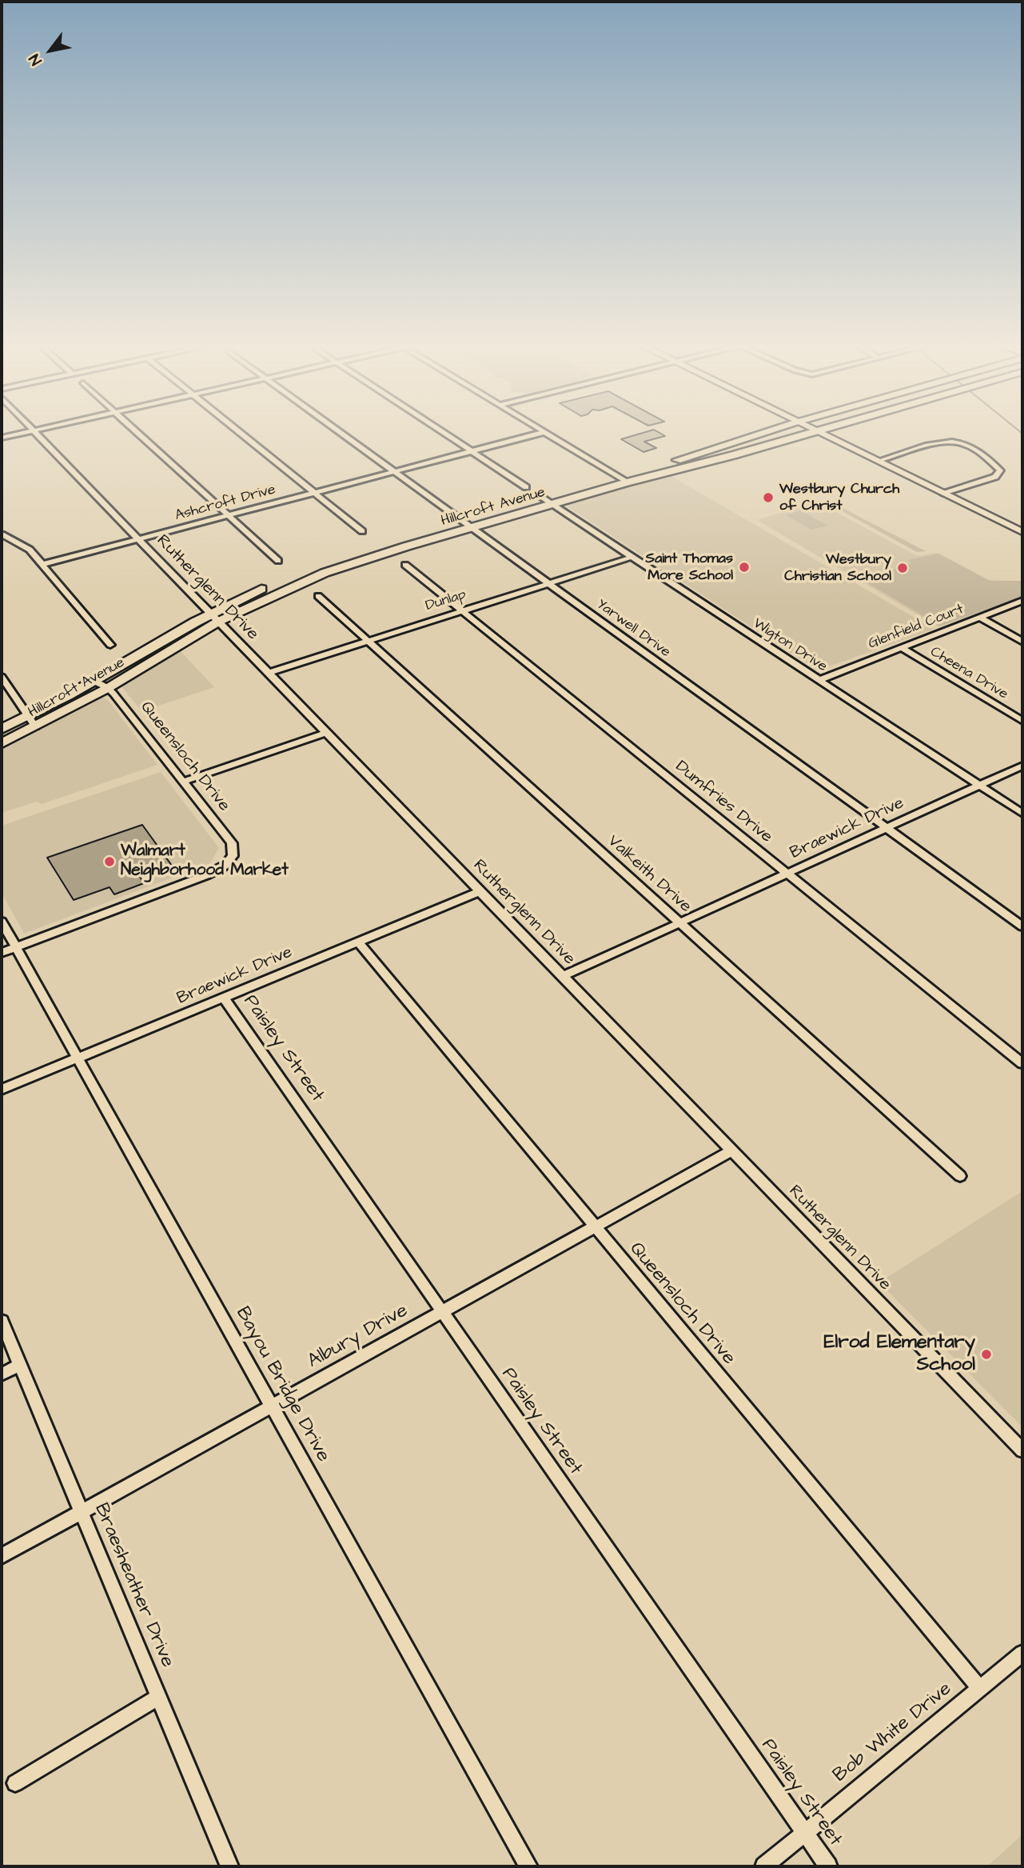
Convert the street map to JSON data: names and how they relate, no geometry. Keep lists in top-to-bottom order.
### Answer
{
  "streets": {
    "main road": ["Hillcroft Avenue"],
    "street": [
      "Ashcroft Drive",
      "Rutherglenn Drive",
      "Dunlap",
      "Glenfield Court",
      "Yarwell Drive",
      "Wigton Drive",
      "Cheena Drive",
      "Queensloch Drive",
      "Dumfries Drive",
      "Braewick Drive",
      "Valkeith Drive",
      "Paisley Street",
      "Albury Drive",
      "Bayou Bridge Drive",
      "Braesheather Drive",
      "Bob White Drive"
    ]
  },
  "crossings": [
    ["Ashcroft Drive", "Rutherglenn Drive"],
    ["Ashcroft Drive", "Yarwell Drive"],
    ["Hillcroft Avenue", "Rutherglenn Drive"],
    ["Hillcroft Avenue", "Yarwell Drive"],
    ["Hillcroft Avenue", "Wigton Drive"],
    ["Hillcroft Avenue", "Queensloch Drive"],
    ["Rutherglenn Drive", "Dunlap"],
    ["Rutherglenn Drive", "Braewick Drive"],
    ["Rutherglenn Drive", "Albury Drive"],
    ["Dunlap", "Yarwell Drive"],
    ["Dunlap", "Wigton Drive"],
    ["Dunlap", "Dumfries Drive"],
    ["Dunlap", "Valkeith Drive"],
    ["Glenfield Court", "Wigton Drive"],
    ["Glenfield Court", "Cheena Drive"],
    ["Yarwell Drive", "Braewick Drive"],
    ["Wigton Drive", "Braewick Drive"],
    ["Queensloch Drive", "Braewick Drive"],
    ["Queensloch Drive", "Albury Drive"],
    ["Queensloch Drive", "Bayou Bridge Drive"],
    ["Queensloch Drive", "Bob White Drive"],
    ["Dumfries Drive", "Braewick Drive"],
    ["Braewick Drive", "Valkeith Drive"],
    ["Braewick Drive", "Paisley Street"],
    ["Braewick Drive", "Bayou Bridge Drive"],
    ["Paisley Street", "Albury Drive"],
    ["Paisley Street", "Bob White Drive"],
    ["Albury Drive", "Bayou Bridge Drive"],
    ["Albury Drive", "Braesheather Drive"]
  ],
  "places": [
    "Westbury Church of Christ",
    "Saint Thomas More School",
    "Westbury Christian School",
    "Walmart Neighborhood Market",
    "Elrod Elementary School"
  ],
  "north": "bottom left"
}
